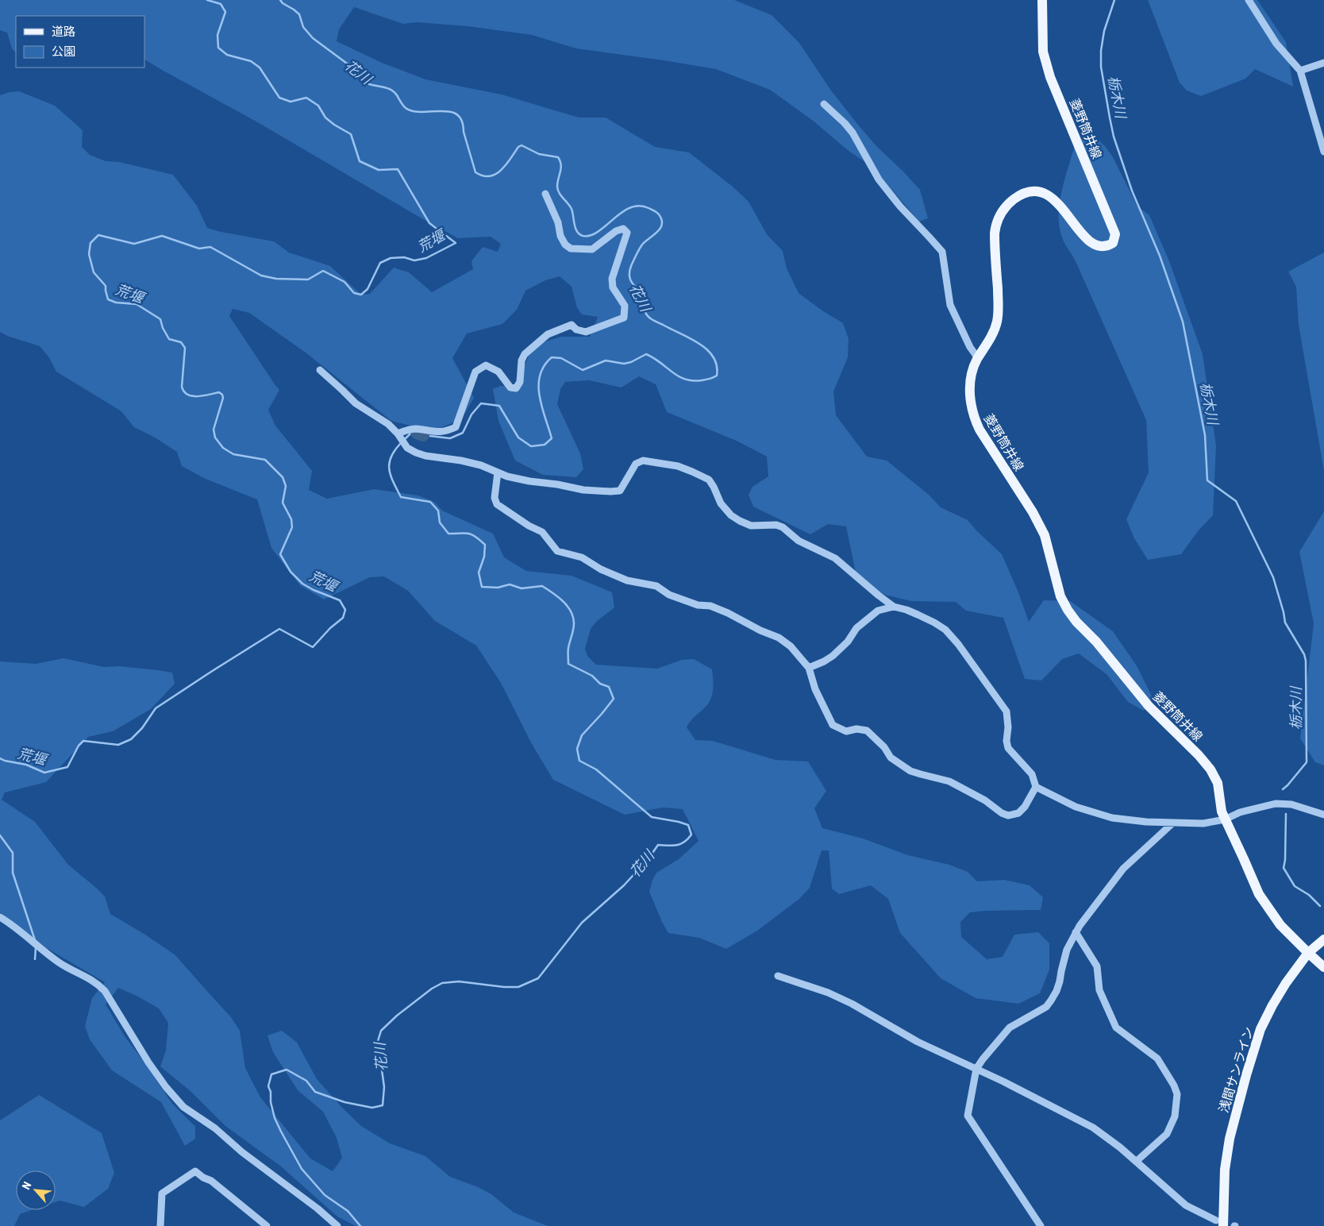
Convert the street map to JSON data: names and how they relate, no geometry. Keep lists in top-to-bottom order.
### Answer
{
  "streets": {
    "main road": ["菱野筒井線", "浅間サンライン"]
  },
  "crossings": [
    ["菱野筒井線", "浅間サンライン"]
  ],
  "water": ["花川", "栃木川", "荒堰"],
  "legend": ["道路", "公園"],
  "north": "top left"
}
